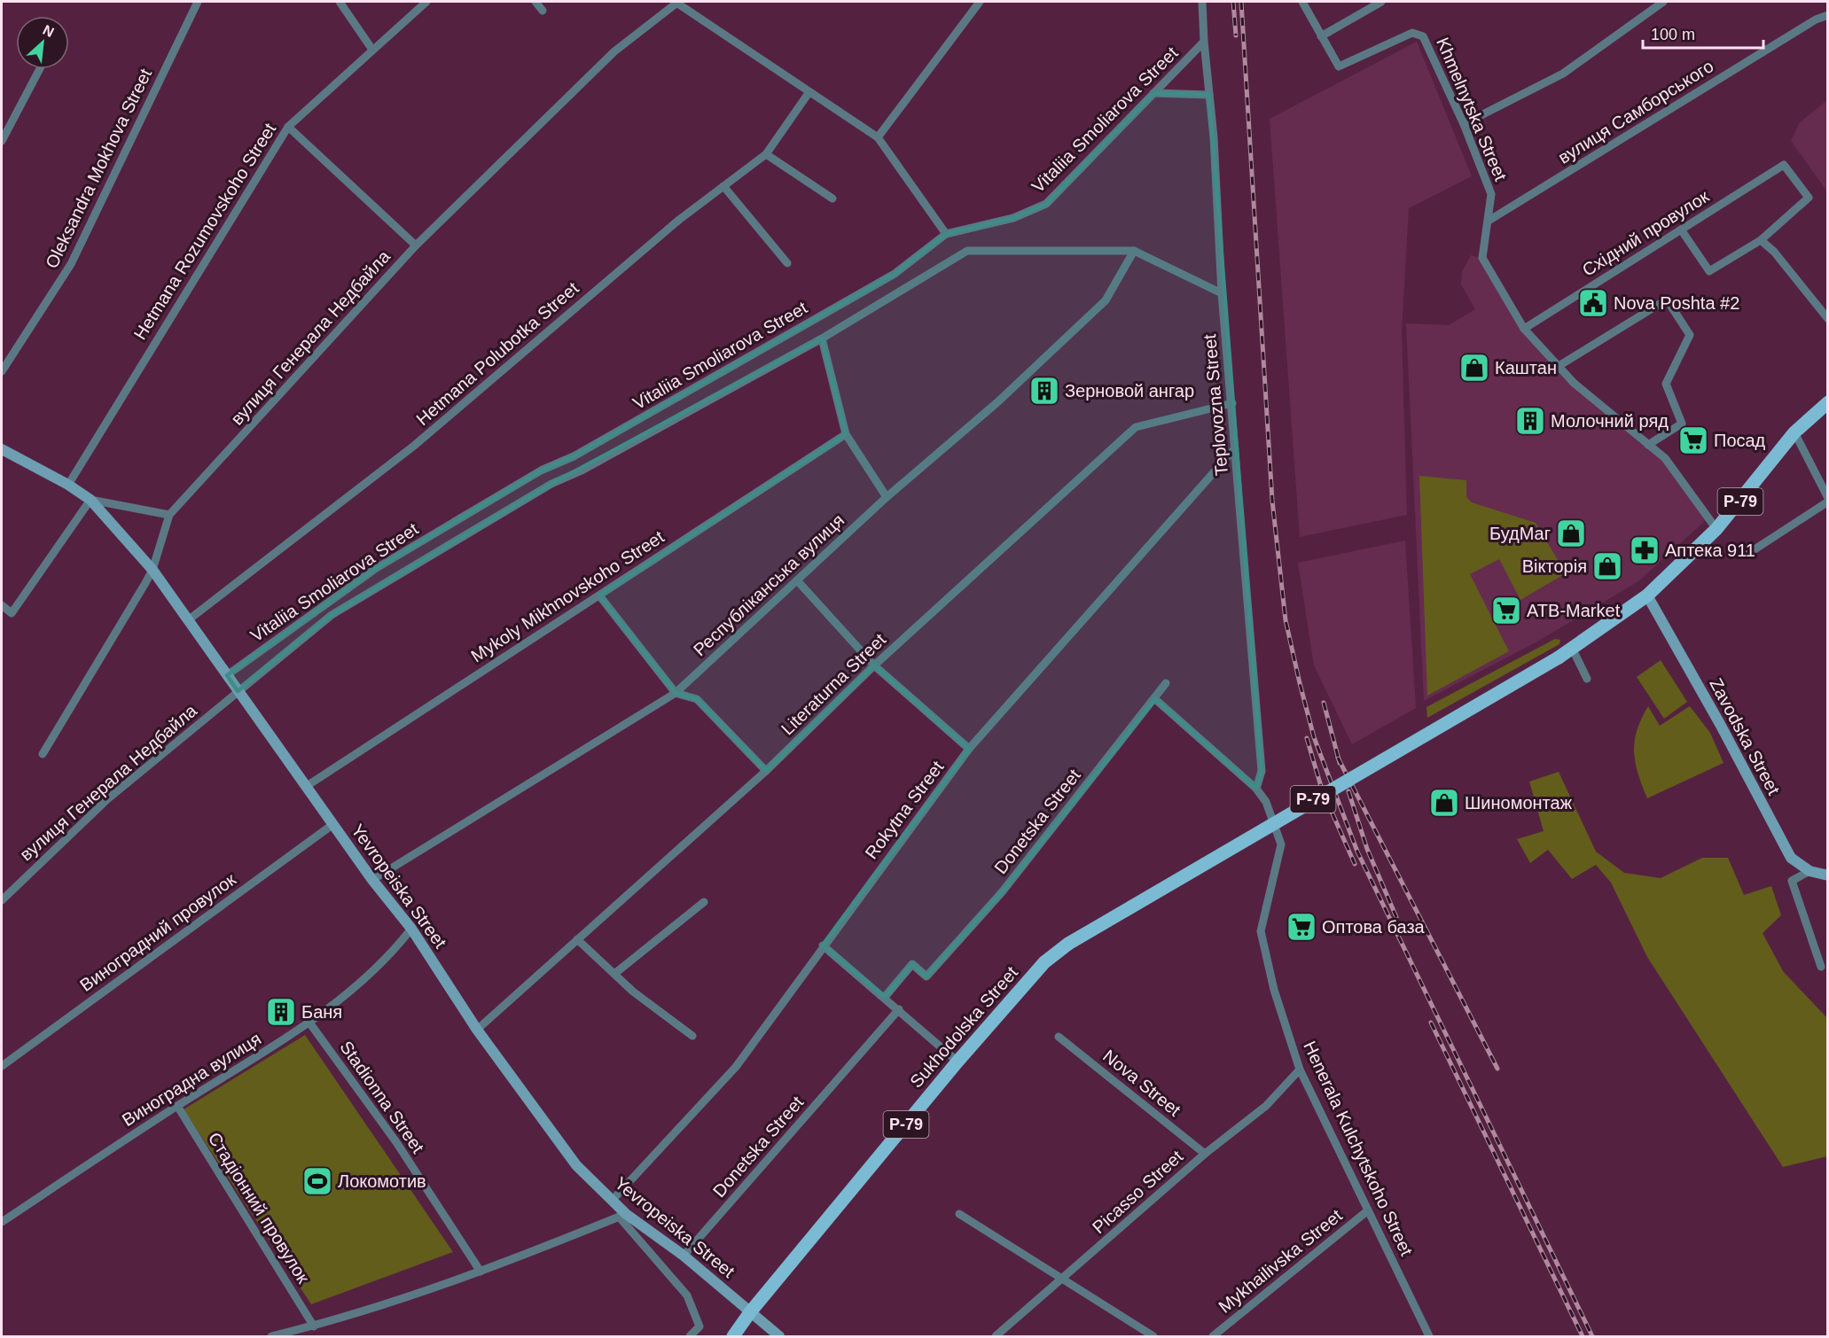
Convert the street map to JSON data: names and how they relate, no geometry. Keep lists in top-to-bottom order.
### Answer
{
  "streets": {
    "main road": ["Р-79", "Sukhodolska Street"],
    "street": [
      "Khmelnytska Street",
      "вулиця Самборського",
      "Vitaliia Smoliarova Street",
      "Oleksandra Mokhova Street",
      "Hetmana Rozumovskoho Street",
      "Східний провулок",
      "вулиця Генерала Недбайла",
      "Hetmana Polubotka Street",
      "Teplovozna Street",
      "Республіканська вулиця",
      "Mykoly Mikhnovskoho Street",
      "Literaturna Street",
      "Zavodska Street",
      "Rokytna Street",
      "Donetska Street",
      "Yevropeiska Street",
      "Виноградний провулок",
      "Виноградна вулиця",
      "Nova Street",
      "Stadionna Street",
      "Henerala Kulchytskoho Street",
      "Picasso Street",
      "Стадіонний провулок",
      "Mykhailivska Street"
    ]
  },
  "crossings": [
    ["Khmelnytska Street", "вулиця Самборського"],
    ["Khmelnytska Street", "Східний провулок"],
    ["Khmelnytska Street", "Р-79"],
    ["Vitaliia Smoliarova Street", "вулиця Генерала Недбайла"],
    ["Vitaliia Smoliarova Street", "Teplovozna Street"],
    ["Vitaliia Smoliarova Street", "Республіканська вулиця"],
    ["Vitaliia Smoliarova Street", "Yevropeiska Street"],
    ["Hetmana Rozumovskoho Street", "Yevropeiska Street"],
    ["вулиця Генерала Недбайла", "Yevropeiska Street"],
    ["Hetmana Polubotka Street", "Yevropeiska Street"],
    ["Teplovozna Street", "Literaturna Street"],
    ["Teplovozna Street", "Rokytna Street"],
    ["Teplovozna Street", "Henerala Kulchytskoho Street"],
    ["Р-79", "Zavodska Street"],
    ["Р-79", "Yevropeiska Street"],
    ["Р-79", "Sukhodolska Street"],
    ["Республіканська вулиця", "Yevropeiska Street"],
    ["Mykoly Mikhnovskoho Street", "Yevropeiska Street"],
    ["Literaturna Street", "Yevropeiska Street"],
    ["Rokytna Street", "Yevropeiska Street"],
    ["Donetska Street", "Yevropeiska Street"],
    ["Yevropeiska Street", "Виноградний провулок"],
    ["Yevropeiska Street", "Sukhodolska Street"],
    ["Yevropeiska Street", "Виноградна вулиця"],
    ["Виноградна вулиця", "Stadionna Street"],
    ["Виноградна вулиця", "Стадіонний провулок"],
    ["Nova Street", "Picasso Street"],
    ["Henerala Kulchytskoho Street", "Picasso Street"],
    ["Henerala Kulchytskoho Street", "Mykhailivska Street"]
  ],
  "places": {
    "public building": ["Nova Poshta #2"],
    "shop": [
      "Каштан",
      "БудМаг",
      "Вікторія",
      "Шиномонтаж"
    ],
    "building": ["Зерновой ангар", "Молочний ряд", "Баня"],
    "supermarket": ["Посад", "ATB-Market", "Оптова база"],
    "pharmacy": ["Аптека 911"],
    "sports": ["Локомотив"]
  },
  "scale_bar": "100 m",
  "north": "top right"
}
